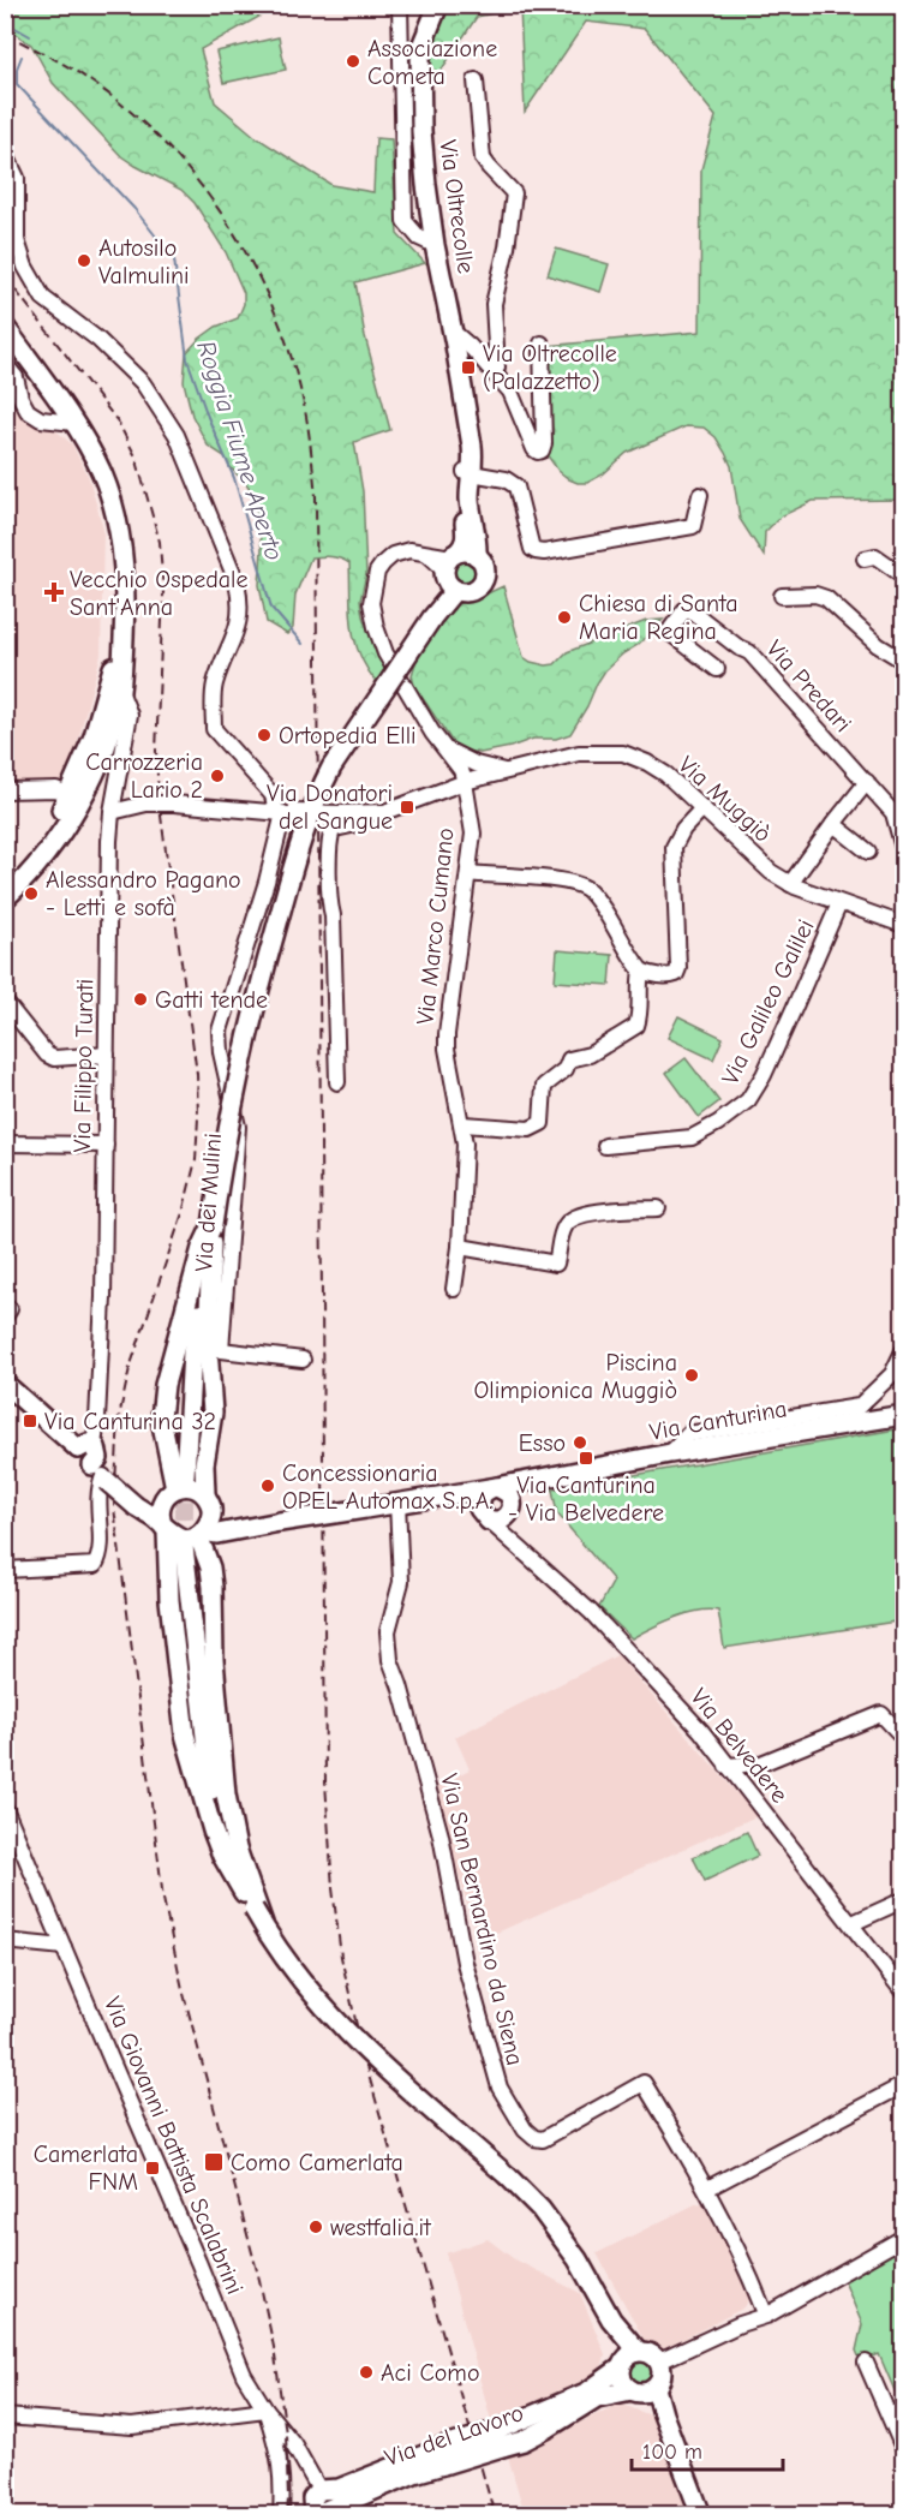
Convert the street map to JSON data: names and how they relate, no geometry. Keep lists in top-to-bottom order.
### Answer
{
  "streets": {
    "main road": ["Via Oltrecolle", "Via Canturina", "Via del Lavoro"],
    "street": [
      "Via Predari",
      "Via Muggiò",
      "Via Marco Cumano",
      "Via Galileo Galilei",
      "Via Filippo Turati",
      "Via dei Mulini",
      "Via Belvedere",
      "Via San Bernardino da Siena",
      "Via Giovanni Battista Scalabrini"
    ]
  },
  "crossings": [
    ["Via Muggiò", "Via Marco Cumano"],
    ["Via Muggiò", "Via Galileo Galilei"],
    ["Via Canturina", "Via Belvedere"],
    ["Via Canturina", "Via San Bernardino da Siena"],
    ["Via Giovanni Battista Scalabrini", "Via del Lavoro"]
  ],
  "water": ["Roggia Fiume Aperto"],
  "places": {
    "other": [
      "Associazione Cometa",
      "Autosilo Valmulini",
      "Chiesa di Santa Maria Regina",
      "Ortopedia Elli",
      "Carrozzeria Lario 2",
      "Alessandro Pagano - Letti e sofà",
      "Gatti tende",
      "Piscina Olimpionica Muggiò",
      "Esso",
      "Concessionaria OPEL Automax S.p.A.",
      "westfalia.it",
      "Aci Como"
    ],
    "transit": [
      "Via Oltrecolle (Palazzetto)",
      "Via Donatori del Sangue",
      "Via Canturina 32",
      "Via Canturina - Via Belvedere",
      "Como Camerlata",
      "Camerlata FNM"
    ],
    "health": ["Vecchio Ospedale Sant'Anna"]
  },
  "scale_bar": "100 m"
}
